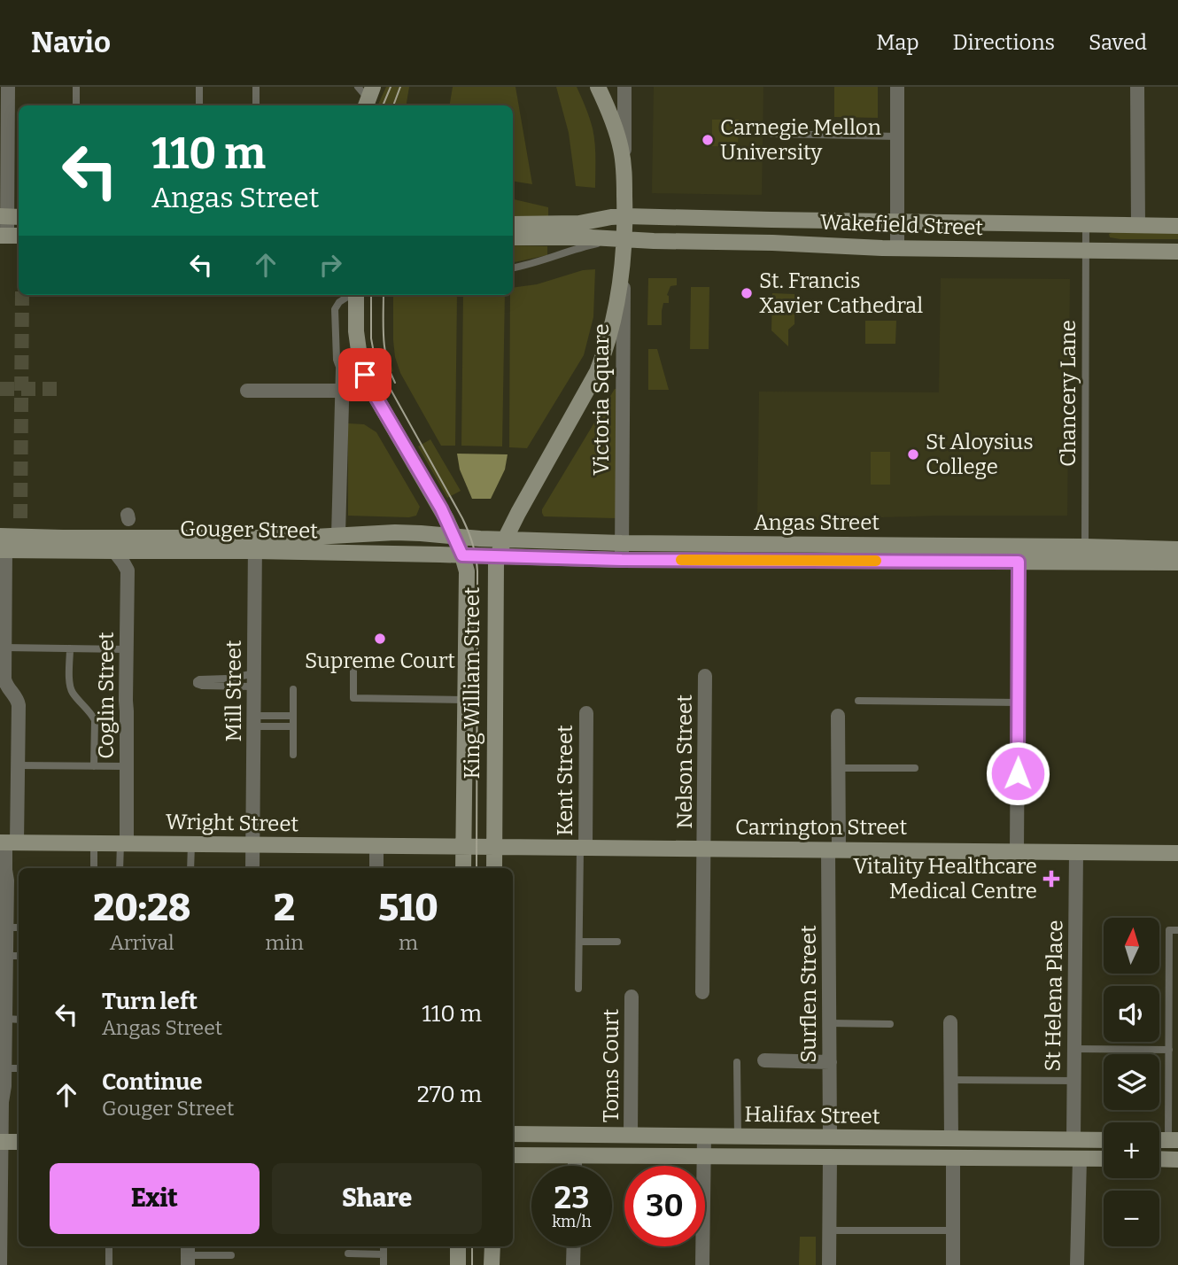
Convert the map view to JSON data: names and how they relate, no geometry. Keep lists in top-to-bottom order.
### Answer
{
  "streets": {
    "street": [
      "Wakefield Street",
      "Victoria Square",
      "Angas Street",
      "Gouger Street",
      "King William Street",
      "Mill Street",
      "Coglin Street",
      "Nelson Street",
      "Kent Street",
      "Wright Street",
      "Carrington Street",
      "Surflen Street",
      "St Helena Place",
      "Toms Court",
      "Halifax Street"
    ],
    "lane": ["Chancery Lane"]
  },
  "crossings": [
    ["Wakefield Street", "Chancery Lane"],
    ["Wakefield Street", "Victoria Square"],
    ["Chancery Lane", "Angas Street"],
    ["Victoria Square", "Angas Street"],
    ["Victoria Square", "King William Street"],
    ["Angas Street", "Gouger Street"],
    ["Angas Street", "King William Street"],
    ["Gouger Street", "King William Street"],
    ["Gouger Street", "Mill Street"],
    ["Gouger Street", "Coglin Street"],
    ["King William Street", "Wright Street"],
    ["King William Street", "Carrington Street"],
    ["Mill Street", "Wright Street"],
    ["Coglin Street", "Wright Street"],
    ["Nelson Street", "Carrington Street"],
    ["Kent Street", "Carrington Street"],
    ["Wright Street", "Carrington Street"],
    ["Carrington Street", "Surflen Street"],
    ["Carrington Street", "St Helena Place"],
    ["Surflen Street", "Halifax Street"],
    ["St Helena Place", "Halifax Street"],
    ["Toms Court", "Halifax Street"]
  ],
  "places": {
    "other": [
      "Carnegie Mellon University",
      "St. Francis Xavier Cathedral",
      "St Aloysius College",
      "Supreme Court"
    ],
    "health": ["Vitality Healthcare Medical Centre"]
  },
  "north": "top",
  "page": {
    "header": "Navio",
    "nav": ["Map", "Directions", "Saved"],
    "turn": ["110 m", "Angas Street"],
    "eta": [
      "20:28",
      "Arrival",
      "2",
      "min",
      "510",
      "m"
    ],
    "map_buttons": ["+", "−"],
    "list": [
      {
        "name": "Turn left",
        "note": "Angas Street",
        "value": "110 m"
      },
      {
        "name": "Continue",
        "note": "Gouger Street",
        "value": "270 m"
      }
    ],
    "buttons": ["Exit", "Share"],
    "speed": "23 km/h",
    "limit": "30"
  }
}
